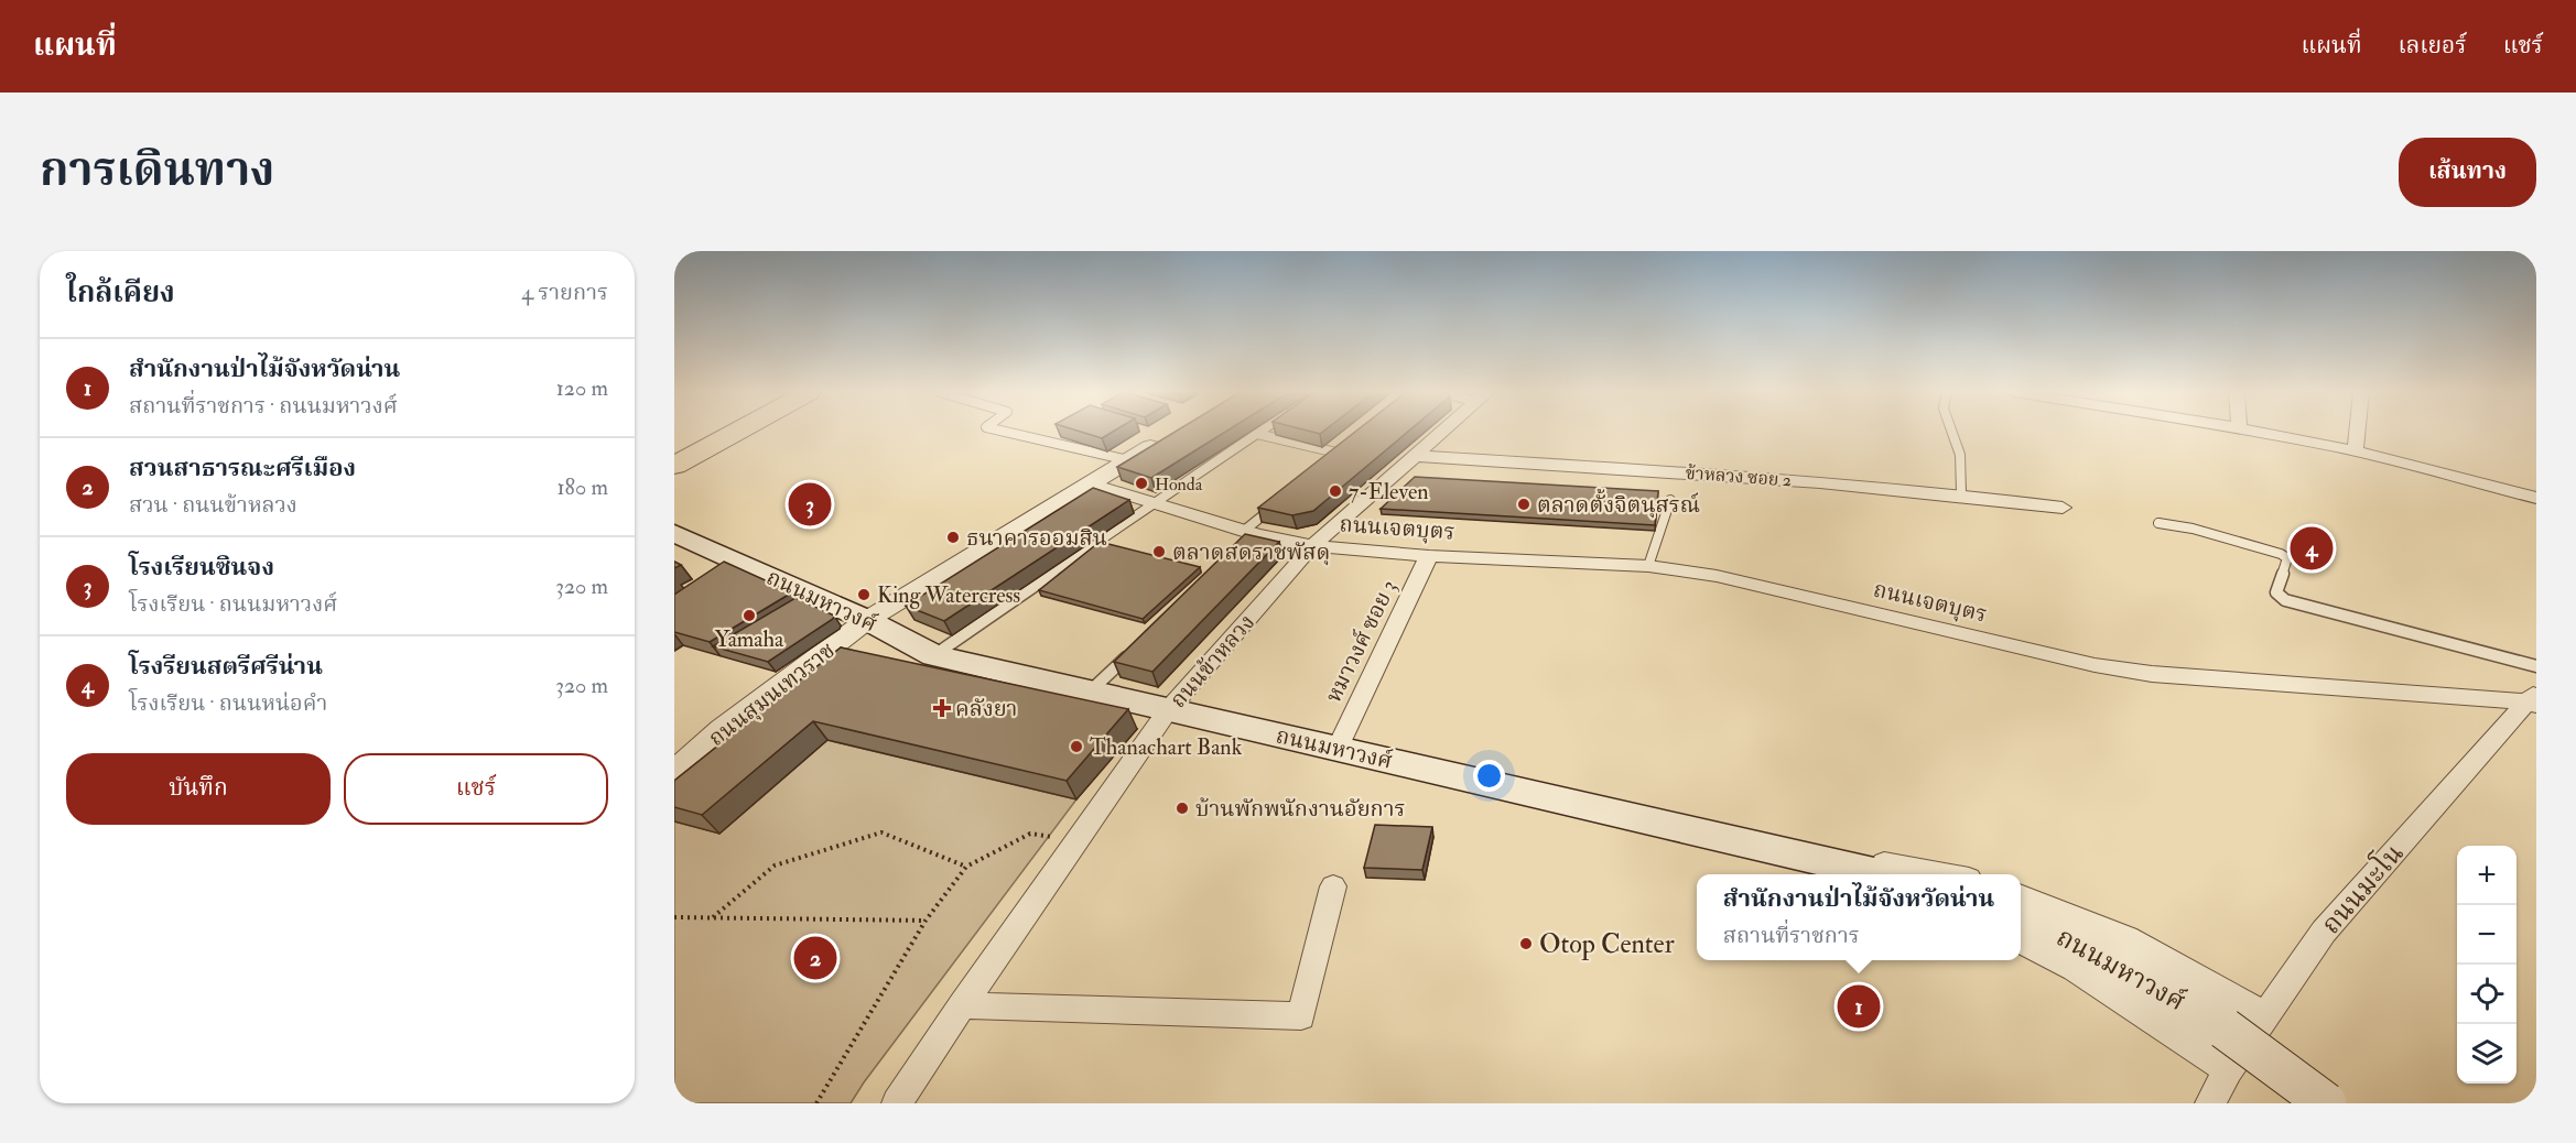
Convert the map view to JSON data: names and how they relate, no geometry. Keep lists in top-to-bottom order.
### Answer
{
  "streets": {
    "main road": ["ถนนมหาวงศ์"],
    "street": [
      "ข้าหลวง ซอย 2",
      "ถนนเจตบุตร",
      "หมาวงศ์ ซอย 3",
      "ถนนข้าหลวง",
      "ถนนสุมนเทวราช",
      "ถนนมะโน"
    ]
  },
  "crossings": [
    ["ข้าหลวง ซอย 2", "ถนนข้าหลวง"],
    ["ถนนเจตบุตร", "หมาวงศ์ ซอย 3"],
    ["ถนนเจตบุตร", "ถนนข้าหลวง"],
    ["ถนนเจตบุตร", "ถนนสุมนเทวราช"],
    ["ถนนเจตบุตร", "ถนนมะโน"],
    ["ถนนมหาวงศ์", "หมาวงศ์ ซอย 3"],
    ["ถนนมหาวงศ์", "ถนนข้าหลวง"],
    ["ถนนมหาวงศ์", "ถนนสุมนเทวราช"]
  ],
  "places": {
    "other": [
      "Honda",
      "7-Eleven",
      "ตลาดตั้งจิตนุสรณ์",
      "ธนาคารออมสิน",
      "ตลาดสดราชพัสดุ",
      "King Watercress",
      "Yamaha",
      "Thanachart Bank",
      "บ้านพักพนักงานอัยการ",
      "Otop Center"
    ],
    "health": ["คลังยา"]
  },
  "page": {
    "header": "แผนที่",
    "nav": ["แผนที่", "เลเยอร์", "แชร์"],
    "title": "การเดินทาง",
    "buttons": [
      "เส้นทาง",
      ["บันทึก", "แชร์"]
    ],
    "heading": ["ใกล้เคียง", "4 รายการ"],
    "list": [
      {
        "mark": "1",
        "name": "สำนักงานป่าไม้จังหวัดน่าน",
        "note": "สถานที่ราชการ · ถนนมหาวงศ์",
        "value": "120 m"
      },
      {
        "mark": "2",
        "name": "สวนสาธารณะศรีเมือง",
        "note": "สวน · ถนนข้าหลวง",
        "value": "180 m"
      },
      {
        "mark": "3",
        "name": "โรงเรียนซินจง",
        "note": "โรงเรียน · ถนนมหาวงศ์",
        "value": "320 m"
      },
      {
        "mark": "4",
        "name": "โรงรียนสตรีศรีน่าน",
        "note": "โรงเรียน · ถนนหน่อคำ",
        "value": "320 m"
      }
    ],
    "pins": [
      "3",
      "4",
      "2",
      "1"
    ],
    "map_buttons": ["+", "−"],
    "popup": ["สำนักงานป่าไม้จังหวัดน่าน", "สถานที่ราชการ"]
  }
}
